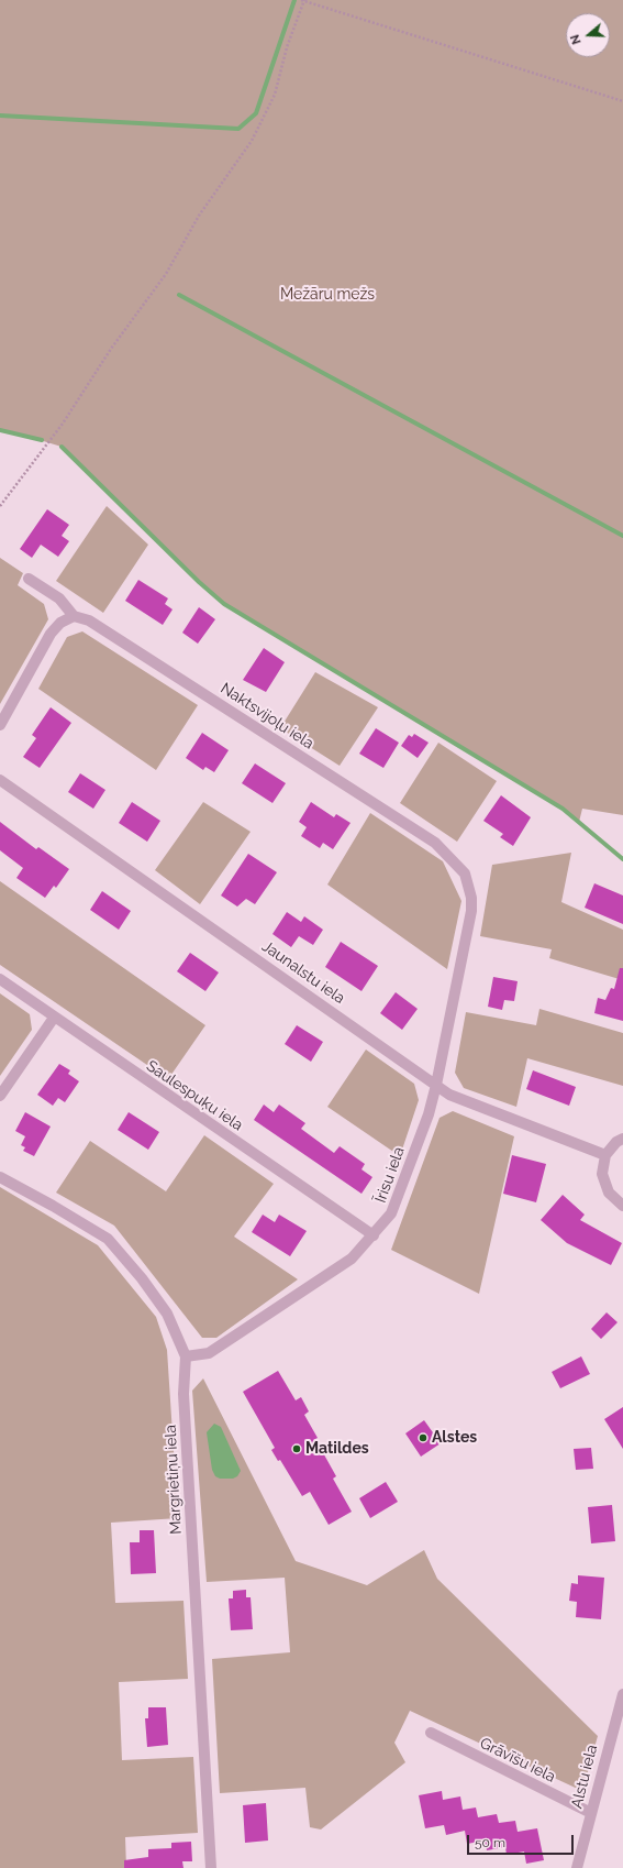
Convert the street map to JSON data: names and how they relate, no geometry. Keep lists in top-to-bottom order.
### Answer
{
  "streets": {
    "street": [
      "Naktsvijoļu iela",
      "Jaunalstu iela",
      "Saulespuķu iela",
      "Īrisu iela",
      "Margrietiņu iela",
      "Grāvīšu iela",
      "Alstu iela"
    ]
  },
  "crossings": [
    ["Naktsvijoļu iela", "Īrisu iela"],
    ["Jaunalstu iela", "Īrisu iela"],
    ["Saulespuķu iela", "Īrisu iela"],
    ["Īrisu iela", "Margrietiņu iela"],
    ["Grāvīšu iela", "Alstu iela"]
  ],
  "parks": ["Mežāru mežs"],
  "places": ["Alstes", "Matildes"],
  "scale_bar": "50 m",
  "north": "left"
}
